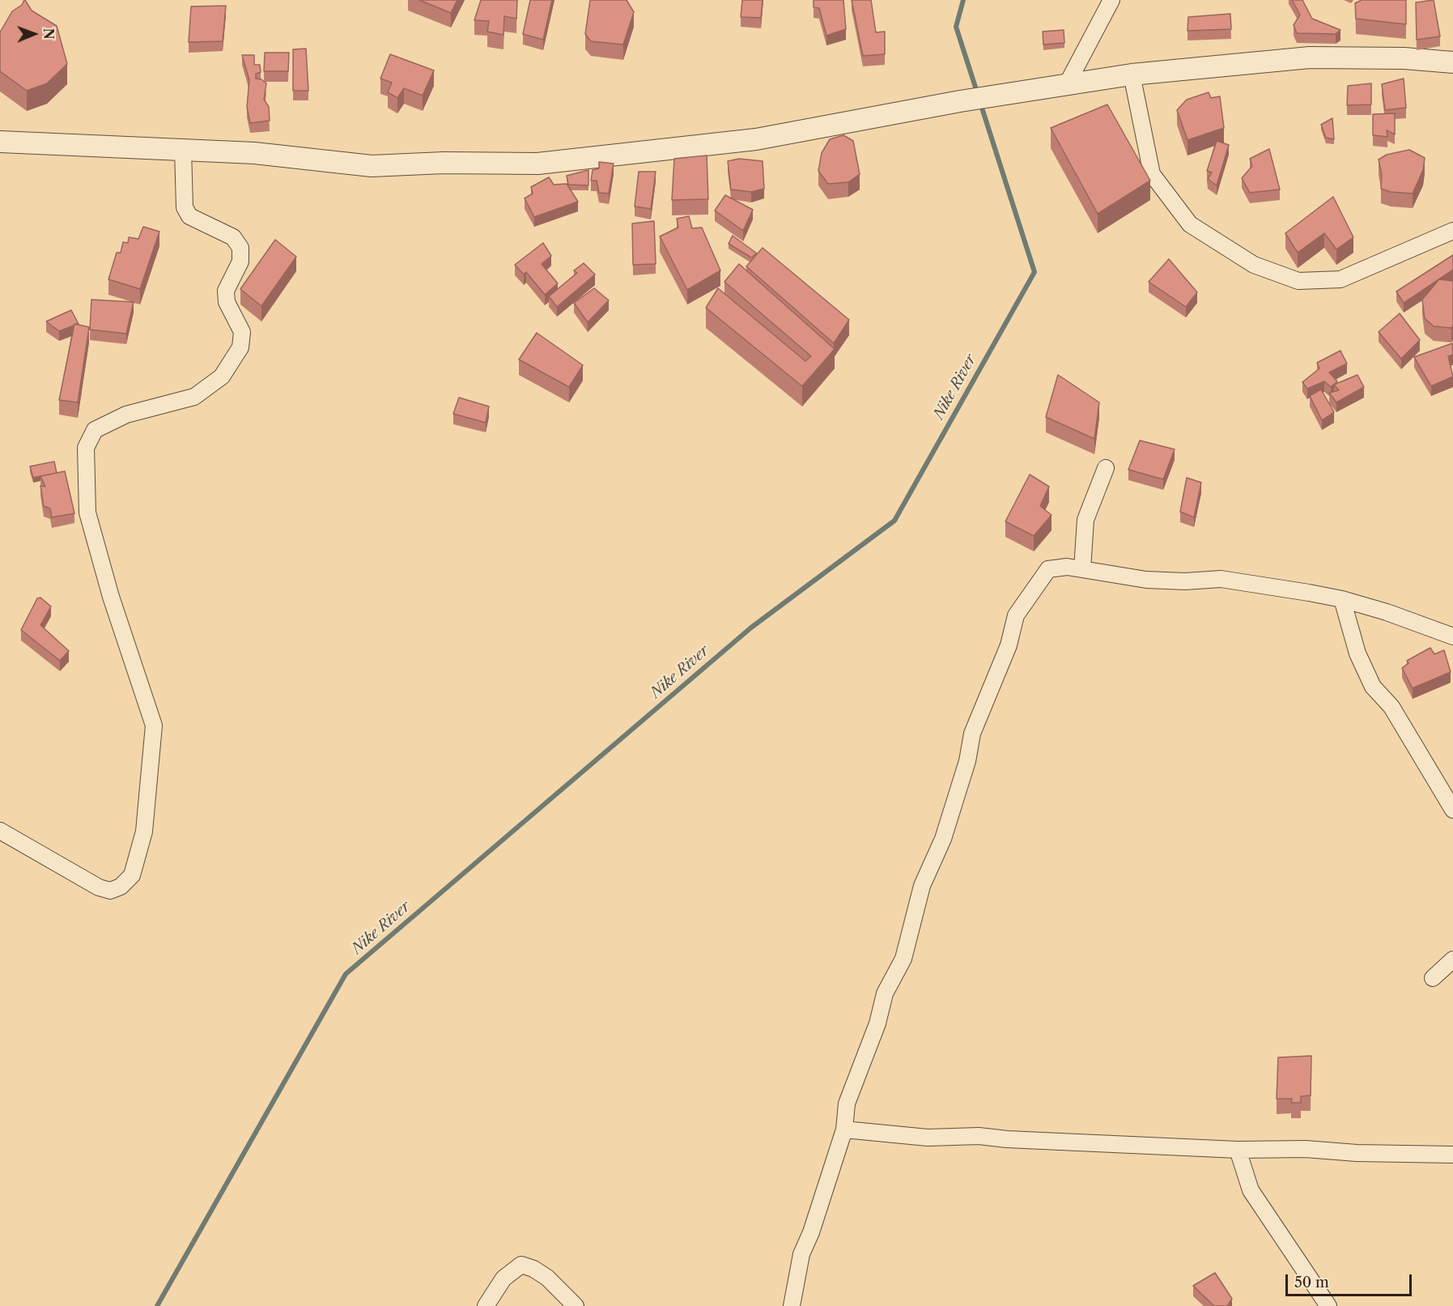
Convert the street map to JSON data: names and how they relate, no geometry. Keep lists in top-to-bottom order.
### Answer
{
  "water": ["Nike River"],
  "scale_bar": "50 m",
  "north": "right"
}
